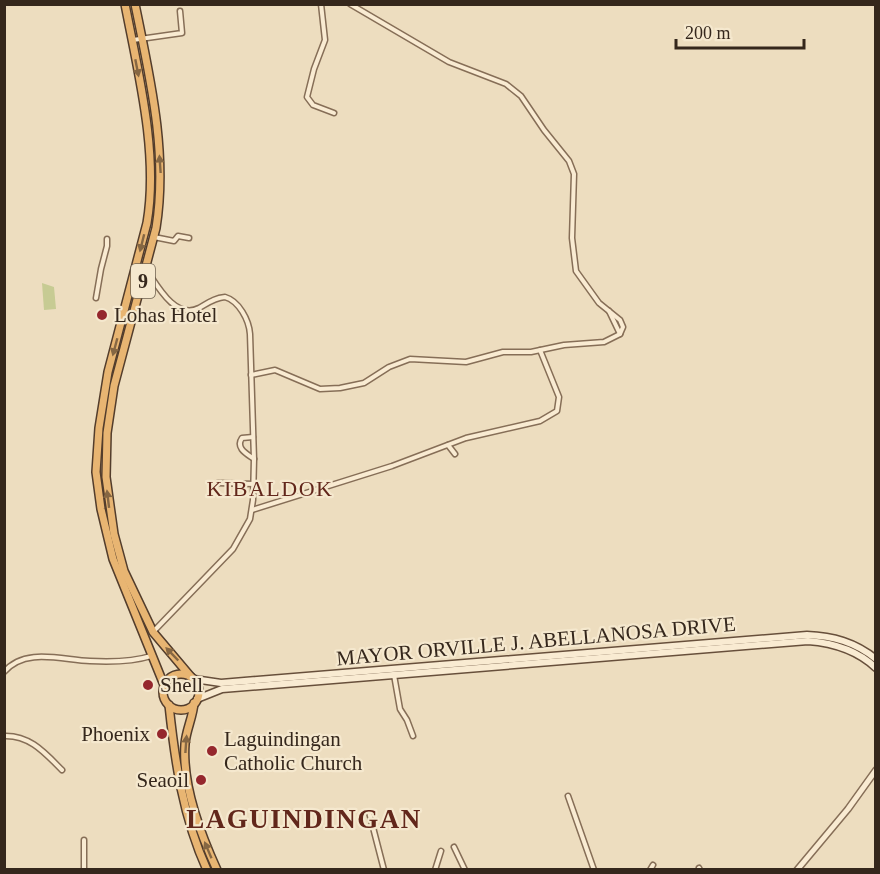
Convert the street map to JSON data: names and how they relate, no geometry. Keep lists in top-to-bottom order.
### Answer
{
  "streets": {
    "highway": ["9"],
    "main road": ["MAYOR ORVILLE J. ABELLANOSA DRIVE"]
  },
  "crossings": [
    ["9", "MAYOR ORVILLE J. ABELLANOSA DRIVE"]
  ],
  "districts": ["KIBALDOK", "LAGUINDINGAN"],
  "places": [
    "Lohas Hotel",
    "Shell",
    "Phoenix",
    "Laguindingan Catholic Church",
    "Seaoil"
  ],
  "scale_bar": "200 m"
}
